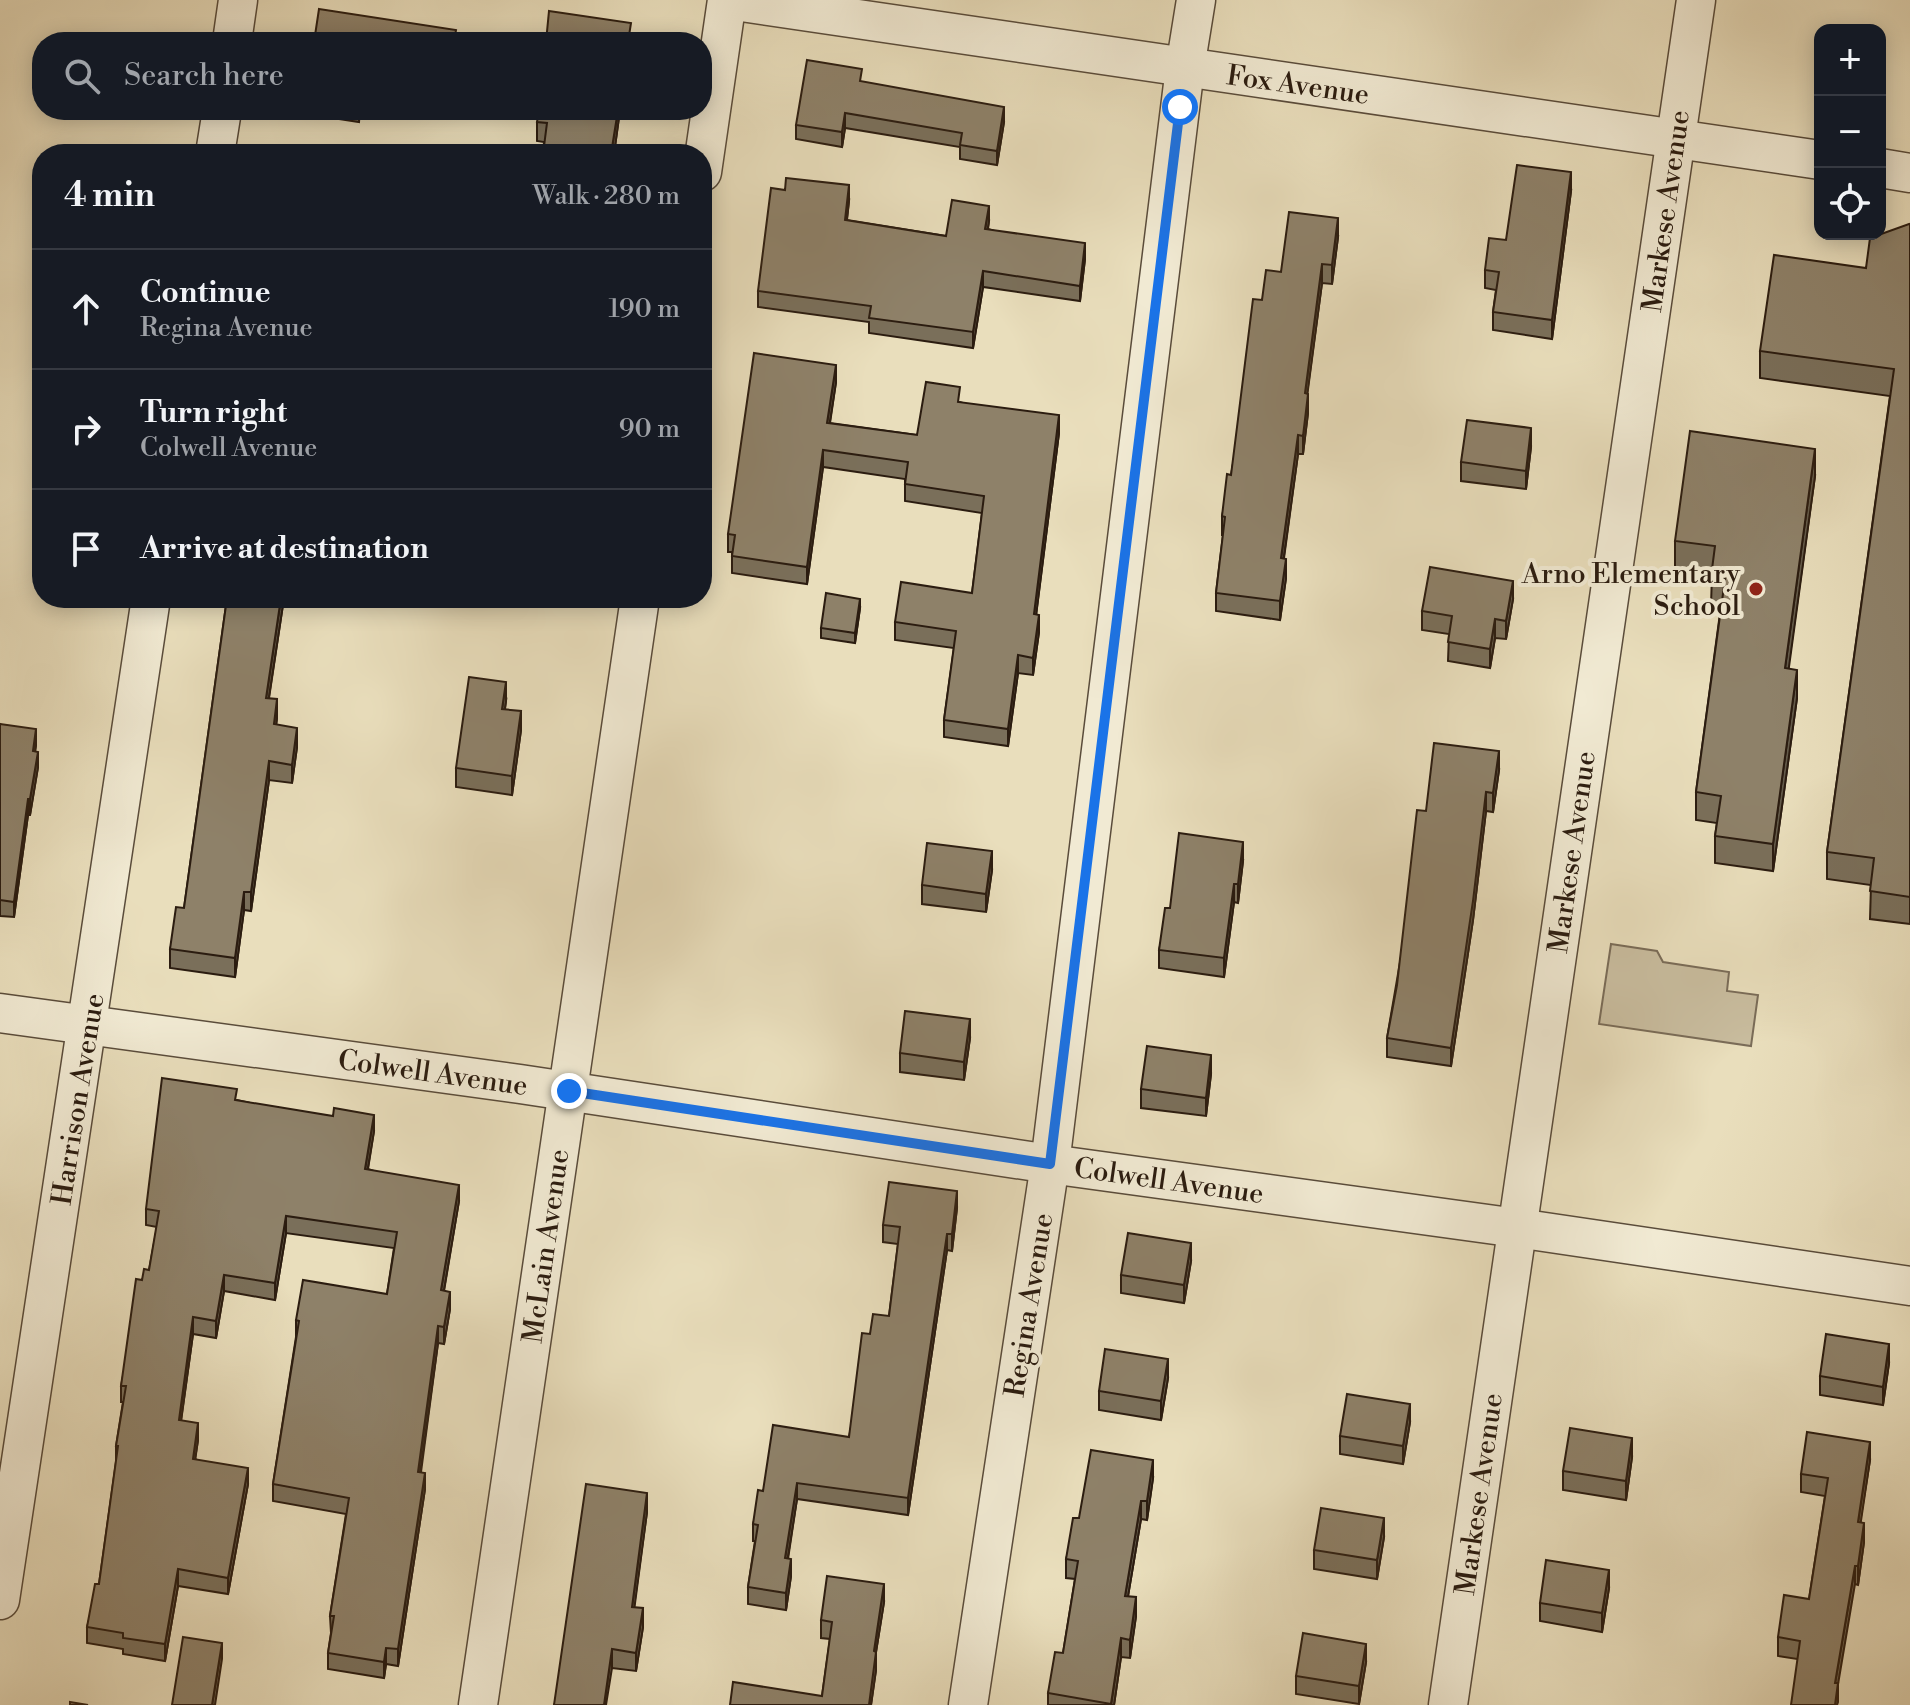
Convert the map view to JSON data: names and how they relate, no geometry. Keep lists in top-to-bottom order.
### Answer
{
  "streets": {
    "street": [
      "Fox Avenue",
      "Markese Avenue",
      "Colwell Avenue",
      "Harrison Avenue",
      "McLain Avenue",
      "Regina Avenue"
    ]
  },
  "crossings": [
    ["Fox Avenue", "Markese Avenue"],
    ["Fox Avenue", "Regina Avenue"],
    ["Markese Avenue", "Colwell Avenue"],
    ["Colwell Avenue", "Harrison Avenue"],
    ["Colwell Avenue", "McLain Avenue"],
    ["Colwell Avenue", "Regina Avenue"]
  ],
  "places": ["Arno Elementary School"],
  "page": {
    "map_buttons": ["+", "−"],
    "search": "Search here",
    "heading": ["4 min", "Walk · 280 m"],
    "list": [
      ["Continue", "Regina Avenue", "190 m"],
      ["Turn right", "Colwell Avenue", "90 m"],
      "Arrive at destination"
    ]
  }
}
